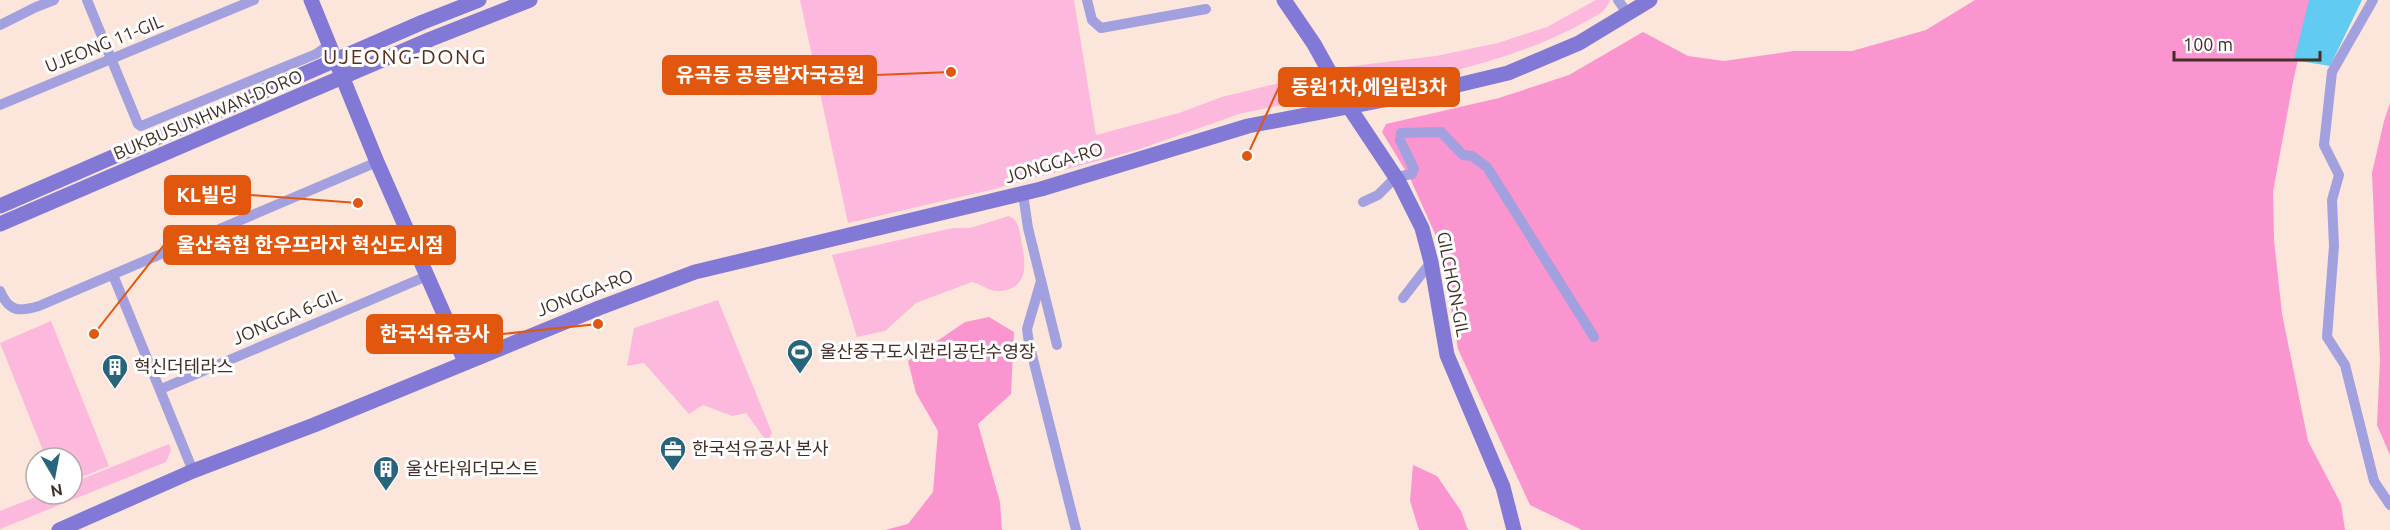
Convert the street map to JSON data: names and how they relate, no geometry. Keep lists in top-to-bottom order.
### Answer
{
  "streets": {
    "main road": ["BUKBUSUNHWAN-DORO", "JONGGA-RO", "GILCHON-GIL"],
    "street": ["UJEONG 11-GIL", "JONGGA 6-GIL"]
  },
  "crossings": [
    ["JONGGA-RO", "GILCHON-GIL"]
  ],
  "districts": ["UJEONG-DONG"],
  "places": {
    "other": [
      "유곡동 공룡발자국공원",
      "동원1차,에일린3차",
      "KL빌딩",
      "한국석유공사",
      "울산축협 한우프라자 혁신도시점"
    ],
    "sports": ["울산중구도시관리공단수영장"],
    "building": ["혁신더테라스", "울산타워더모스트"],
    "office": ["한국석유공사 본사"]
  },
  "scale_bar": "100 m",
  "north": "bottom"
}
